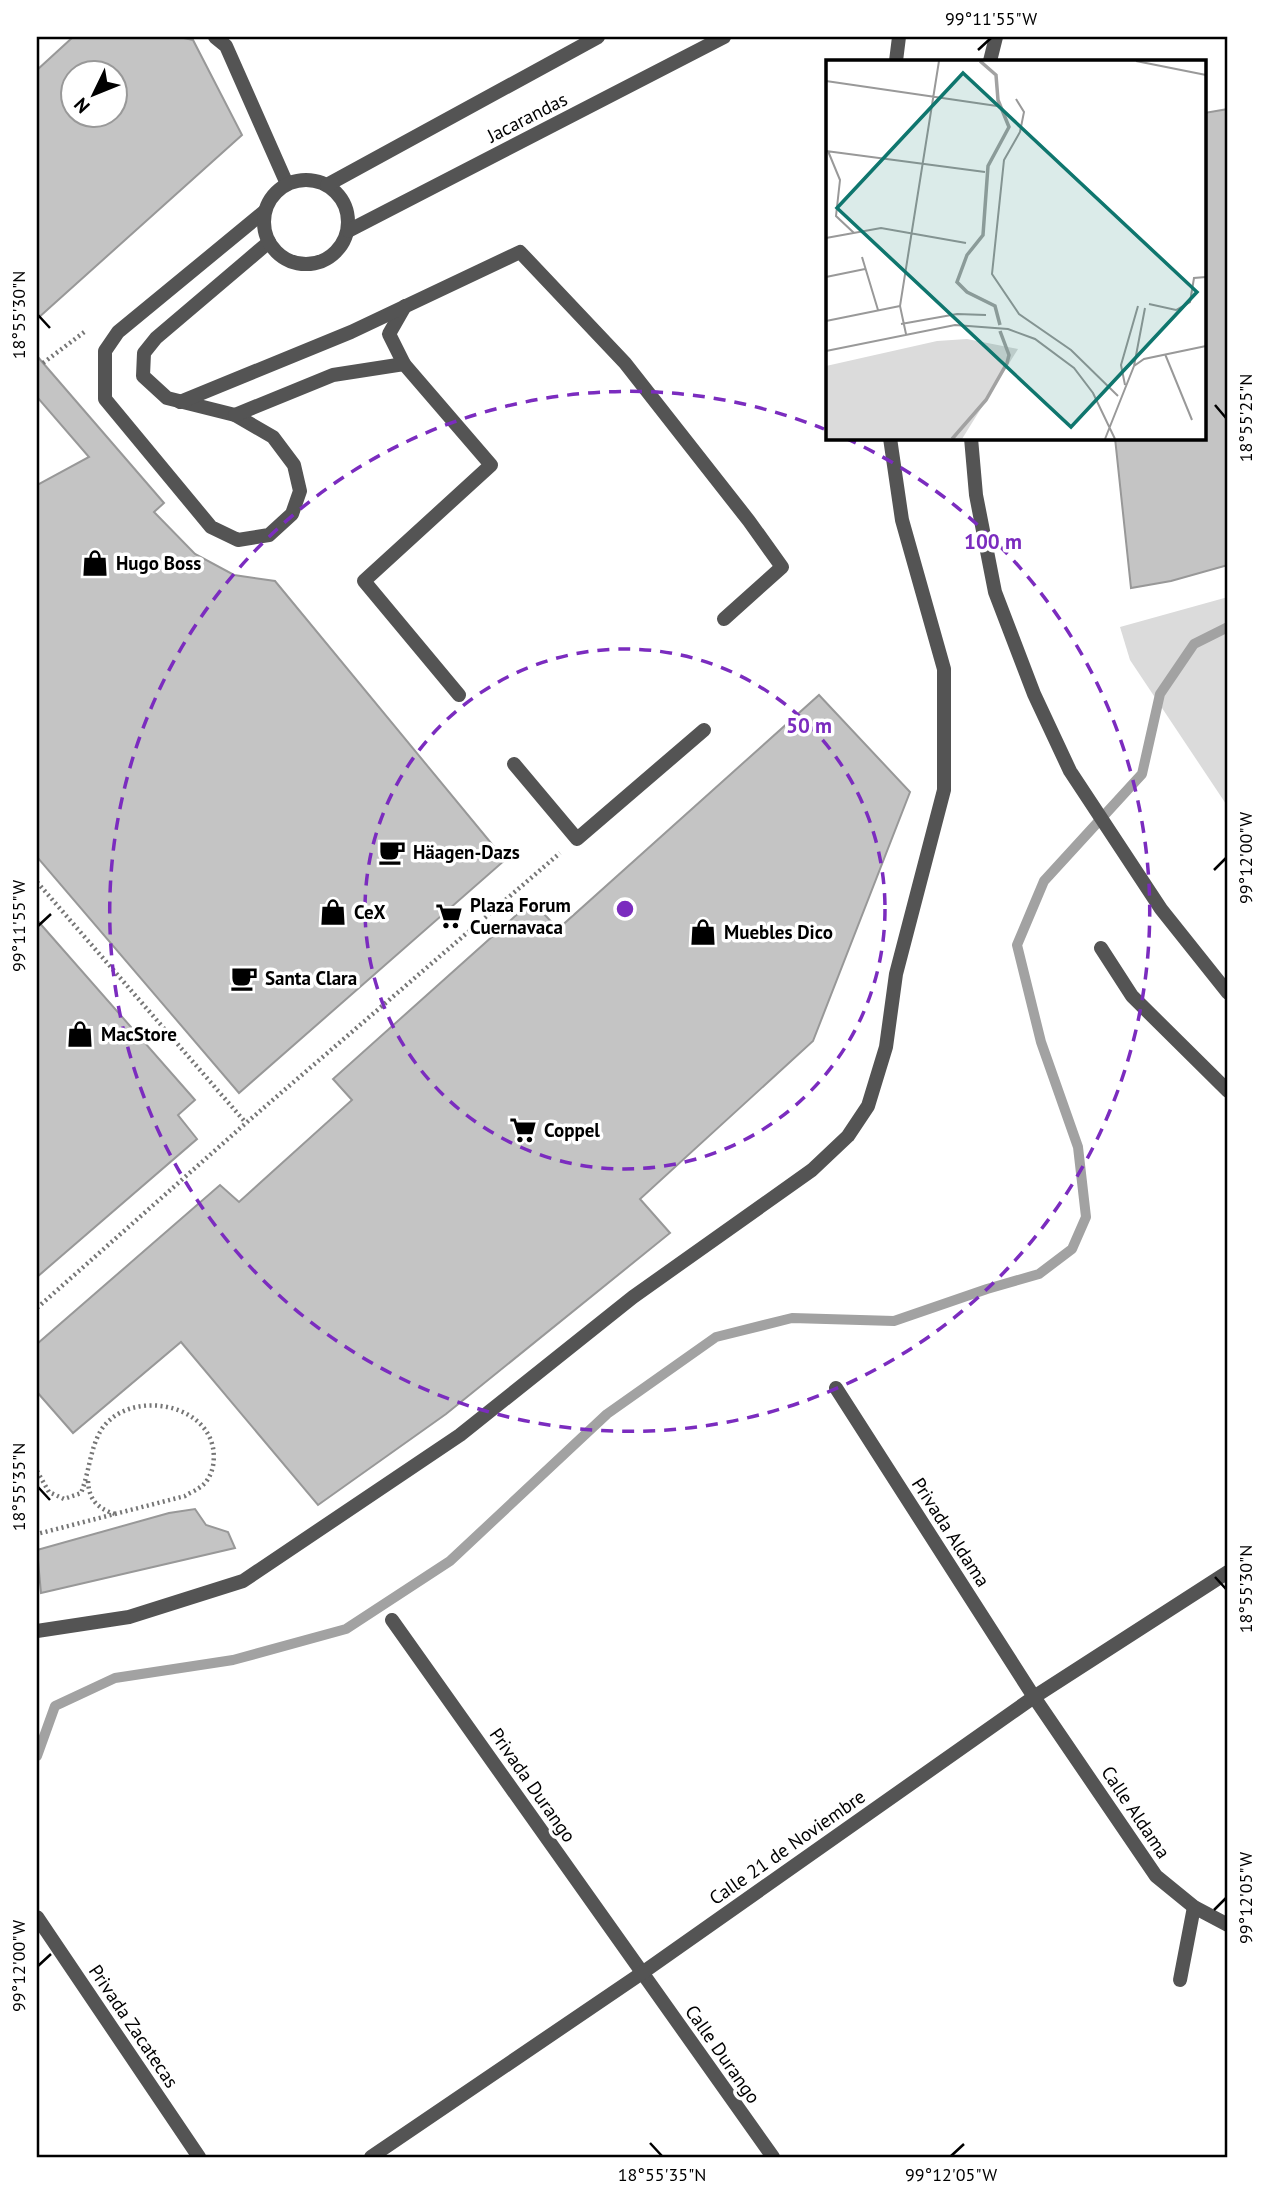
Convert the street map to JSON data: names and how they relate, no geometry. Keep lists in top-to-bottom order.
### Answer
{
  "streets": {
    "street": [
      "Jacarandas",
      "Privada Aldama",
      "Privada Durango",
      "Calle Aldama",
      "Calle 21 de Noviembre",
      "Privada Zacatecas",
      "Calle Durango"
    ]
  },
  "crossings": [
    ["Privada Aldama", "Calle Aldama"],
    ["Privada Aldama", "Calle 21 de Noviembre"],
    ["Privada Durango", "Calle 21 de Noviembre"],
    ["Privada Durango", "Calle Durango"],
    ["Calle Aldama", "Calle 21 de Noviembre"],
    ["Calle 21 de Noviembre", "Calle Durango"]
  ],
  "places": {
    "shop": [
      "Hugo Boss",
      "CeX",
      "Muebles Dico",
      "MacStore"
    ],
    "cafe": ["Häagen-Dazs", "Santa Clara"],
    "supermarket": ["Plaza Forum Cuernavaca", "Coppel"]
  },
  "north": "bottom left",
  "coordinates": [
    "99°11'55\"W",
    "18°55'30\"N",
    "18°55'25\"N",
    "99°12'00\"W",
    "18°55'35\"N",
    "99°12'05\"W"
  ],
  "rings": ["100 m", "50 m"]
}
